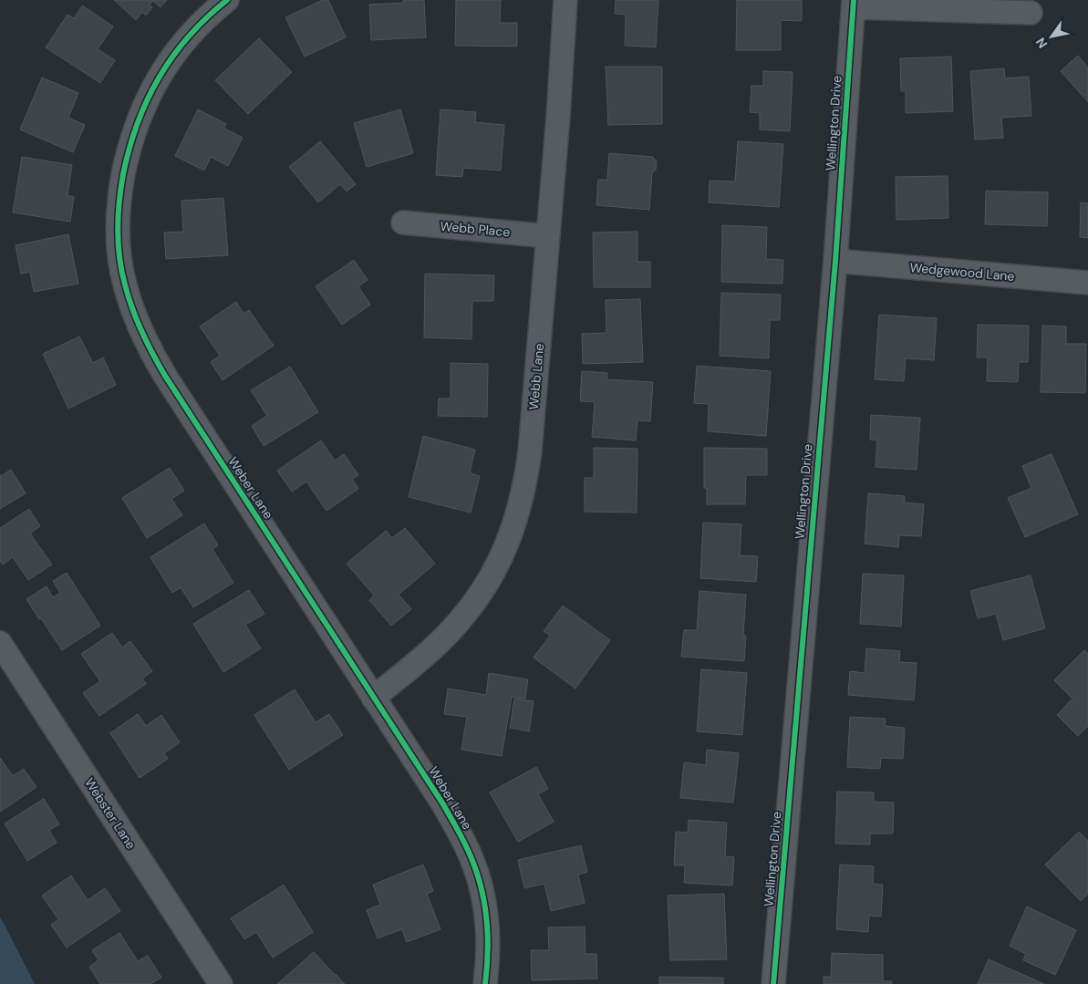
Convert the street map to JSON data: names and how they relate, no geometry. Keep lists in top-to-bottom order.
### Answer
{
  "streets": {
    "street": [
      "Wellington Drive",
      "Webb Place",
      "Wedgewood Lane",
      "Webb Lane",
      "Weber Lane",
      "Webster Lane"
    ]
  },
  "crossings": [
    ["Wellington Drive", "Wedgewood Lane"],
    ["Webb Place", "Webb Lane"],
    ["Webb Lane", "Weber Lane"]
  ],
  "north": "bottom left"
}
